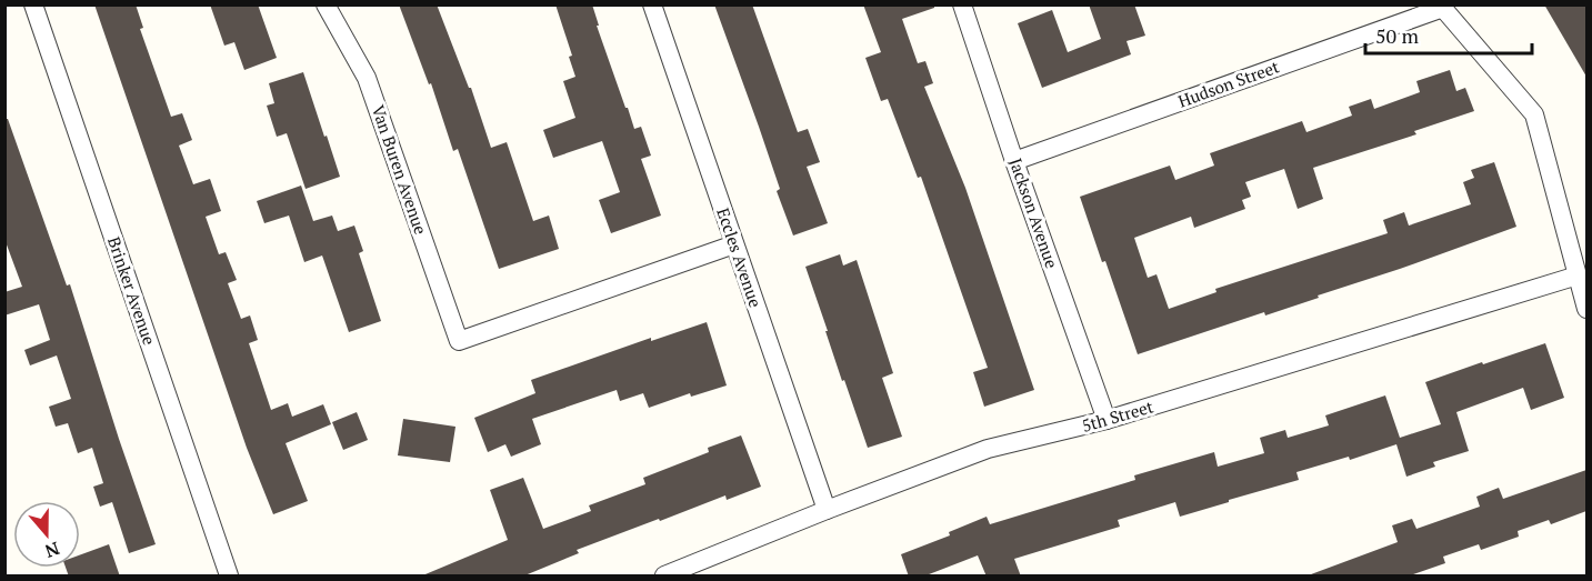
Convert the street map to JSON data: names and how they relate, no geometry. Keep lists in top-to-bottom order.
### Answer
{
  "streets": {
    "street": [
      "Hudson Street",
      "Van Buren Avenue",
      "Jackson Avenue",
      "Eccles Avenue",
      "Brinker Avenue",
      "5th Street"
    ]
  },
  "crossings": [
    ["Hudson Street", "Jackson Avenue"],
    ["Van Buren Avenue", "Eccles Avenue"],
    ["Jackson Avenue", "5th Street"],
    ["Eccles Avenue", "5th Street"]
  ],
  "scale_bar": "50 m",
  "north": "bottom"
}
